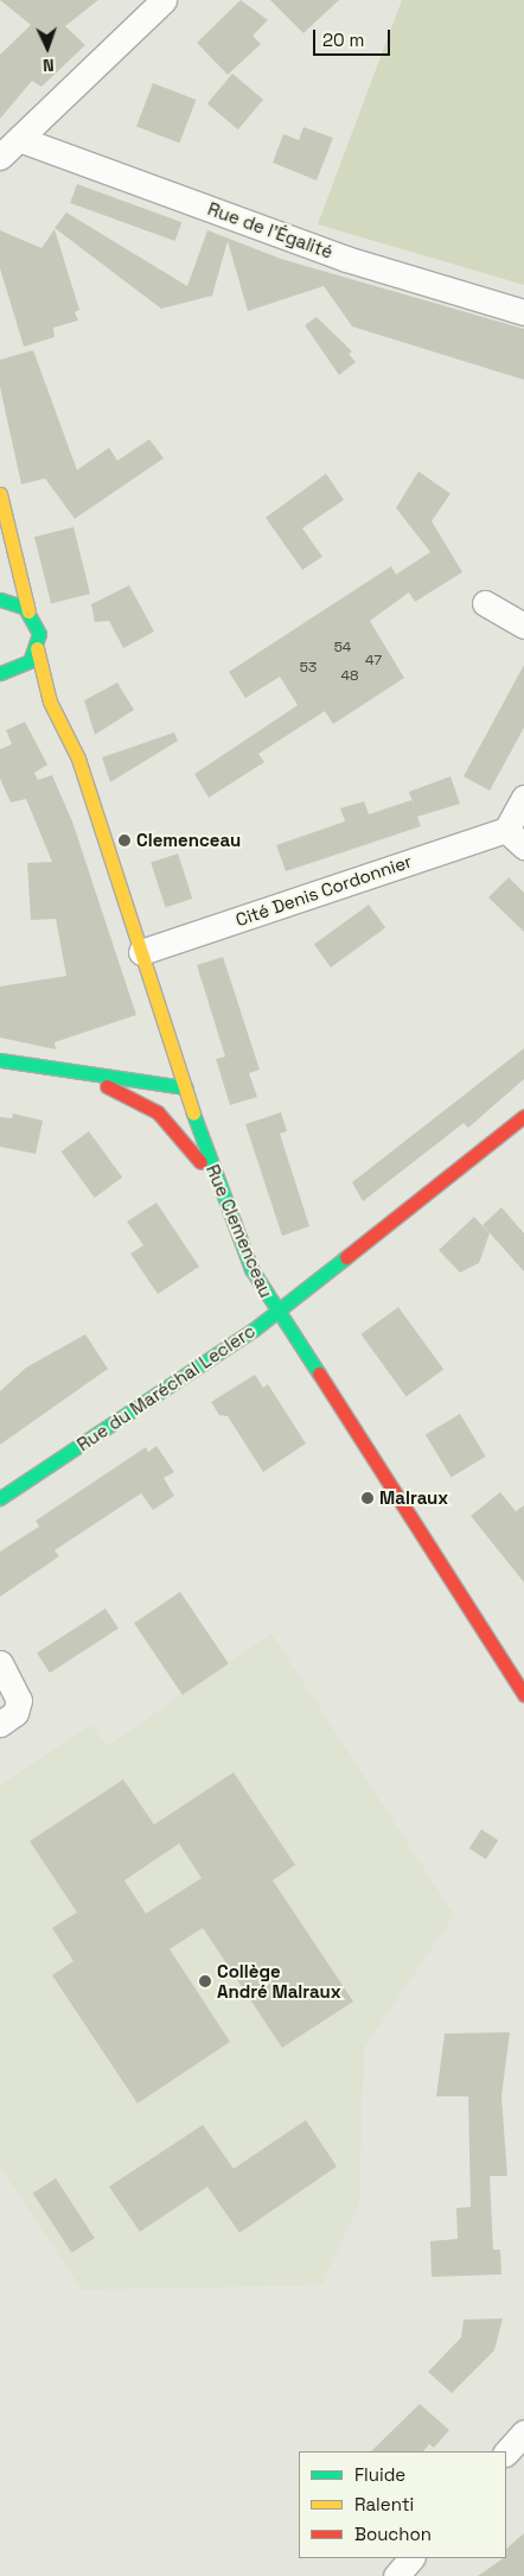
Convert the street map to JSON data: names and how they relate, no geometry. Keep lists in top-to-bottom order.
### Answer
{
  "streets": {
    "street": [
      "Rue de l'Égalité",
      "Cité Denis Cordonnier",
      "Rue Clemenceau",
      "Rue du Maréchal Leclerc"
    ]
  },
  "crossings": [
    ["Cité Denis Cordonnier", "Rue Clemenceau"],
    ["Rue Clemenceau", "Rue du Maréchal Leclerc"]
  ],
  "places": ["Clemenceau", "Malraux", "Collège André Malraux"],
  "house_numbers": [
    "54",
    "47",
    "53",
    "48"
  ],
  "legend": ["Fluide", "Ralenti", "Bouchon"],
  "scale_bar": "20 m",
  "north": "bottom"
}
